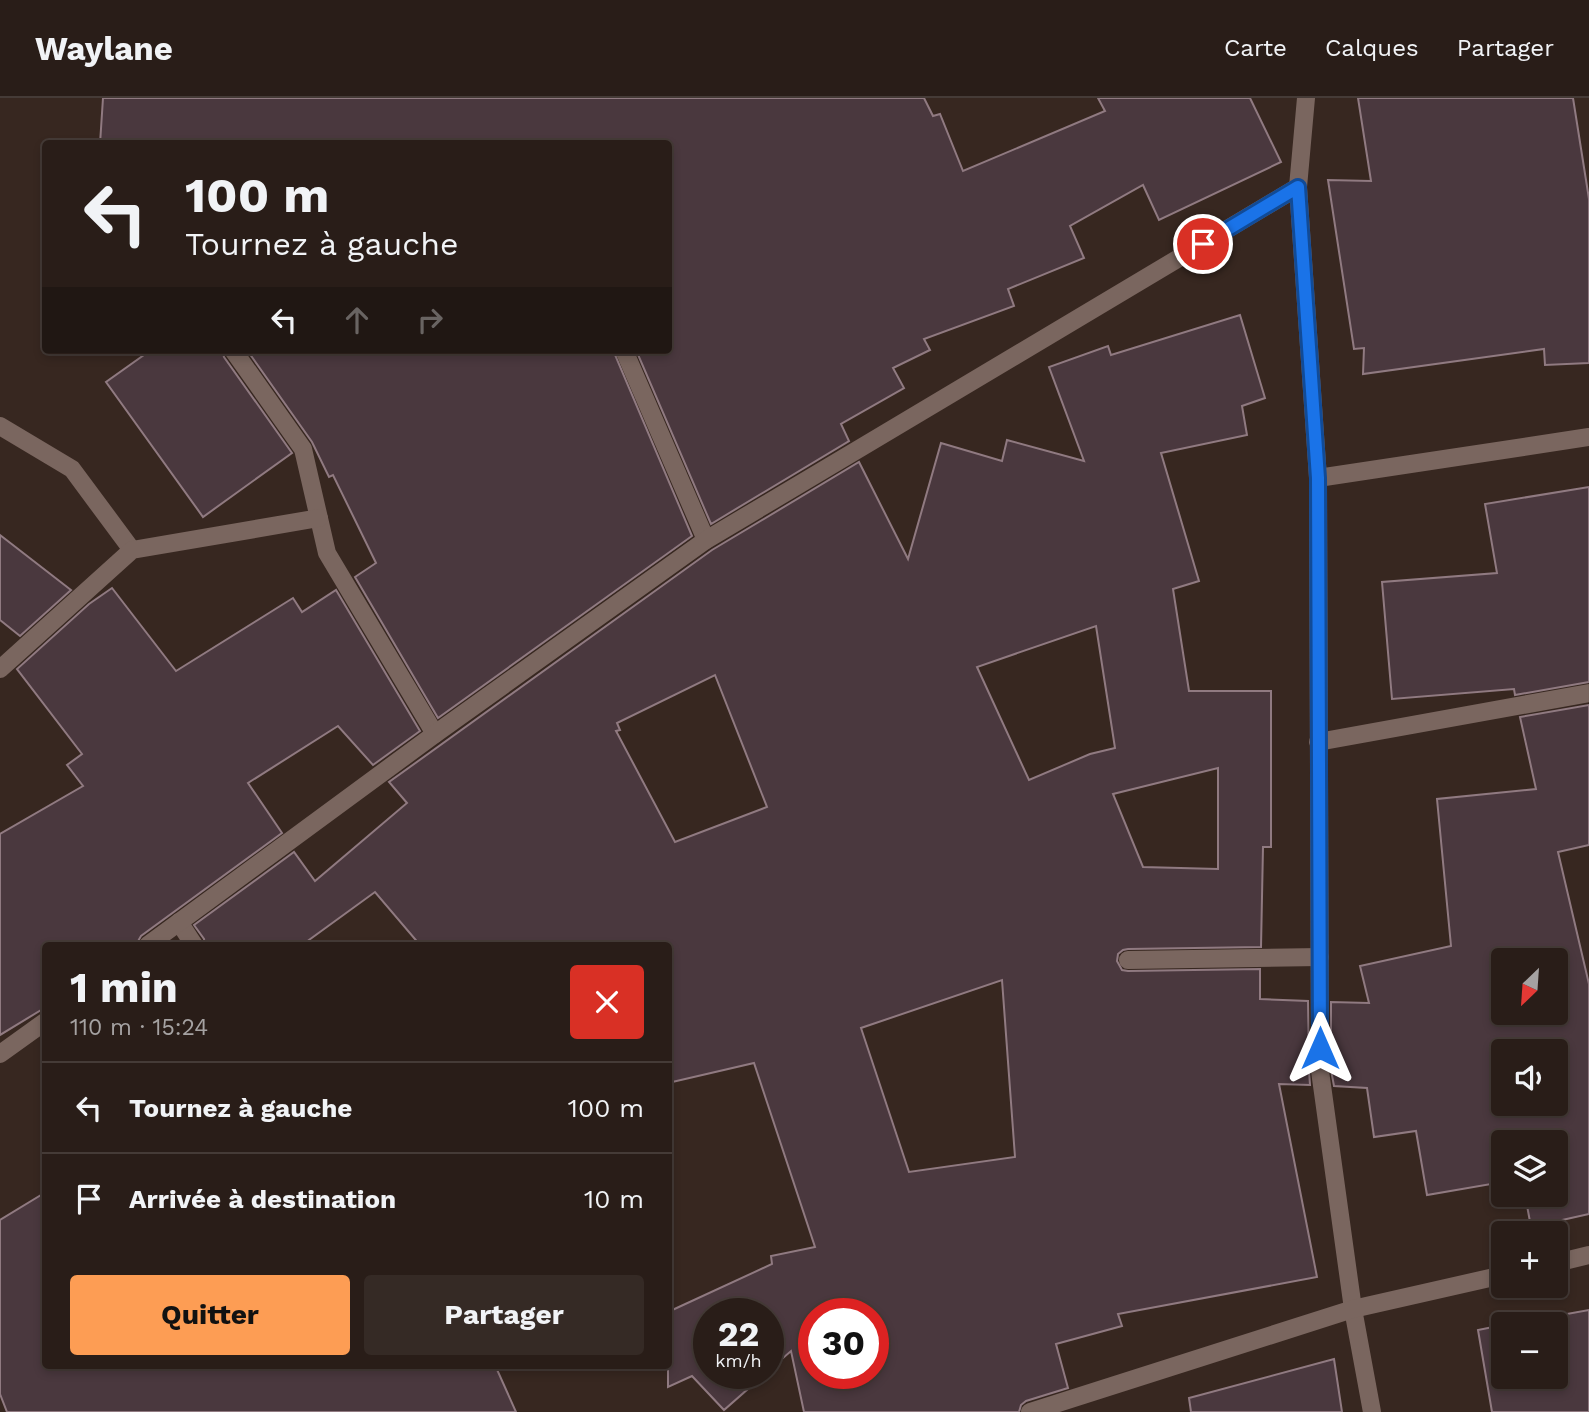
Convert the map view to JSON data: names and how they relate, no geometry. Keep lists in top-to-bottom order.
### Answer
{
  "north": "bottom left",
  "page": {
    "header": "Waylane",
    "nav": ["Carte", "Calques", "Partager"],
    "turn": ["100 m", "Tournez à gauche"],
    "heading": ["1 min", "110 m · 15:24"],
    "map_buttons": ["+", "−"],
    "list": [
      {
        "name": "Tournez à gauche",
        "value": "100 m"
      },
      {
        "name": "Arrivée à destination",
        "value": "10 m"
      }
    ],
    "buttons": ["Quitter", "Partager"],
    "speed": "22 km/h",
    "limit": "30"
  }
}
